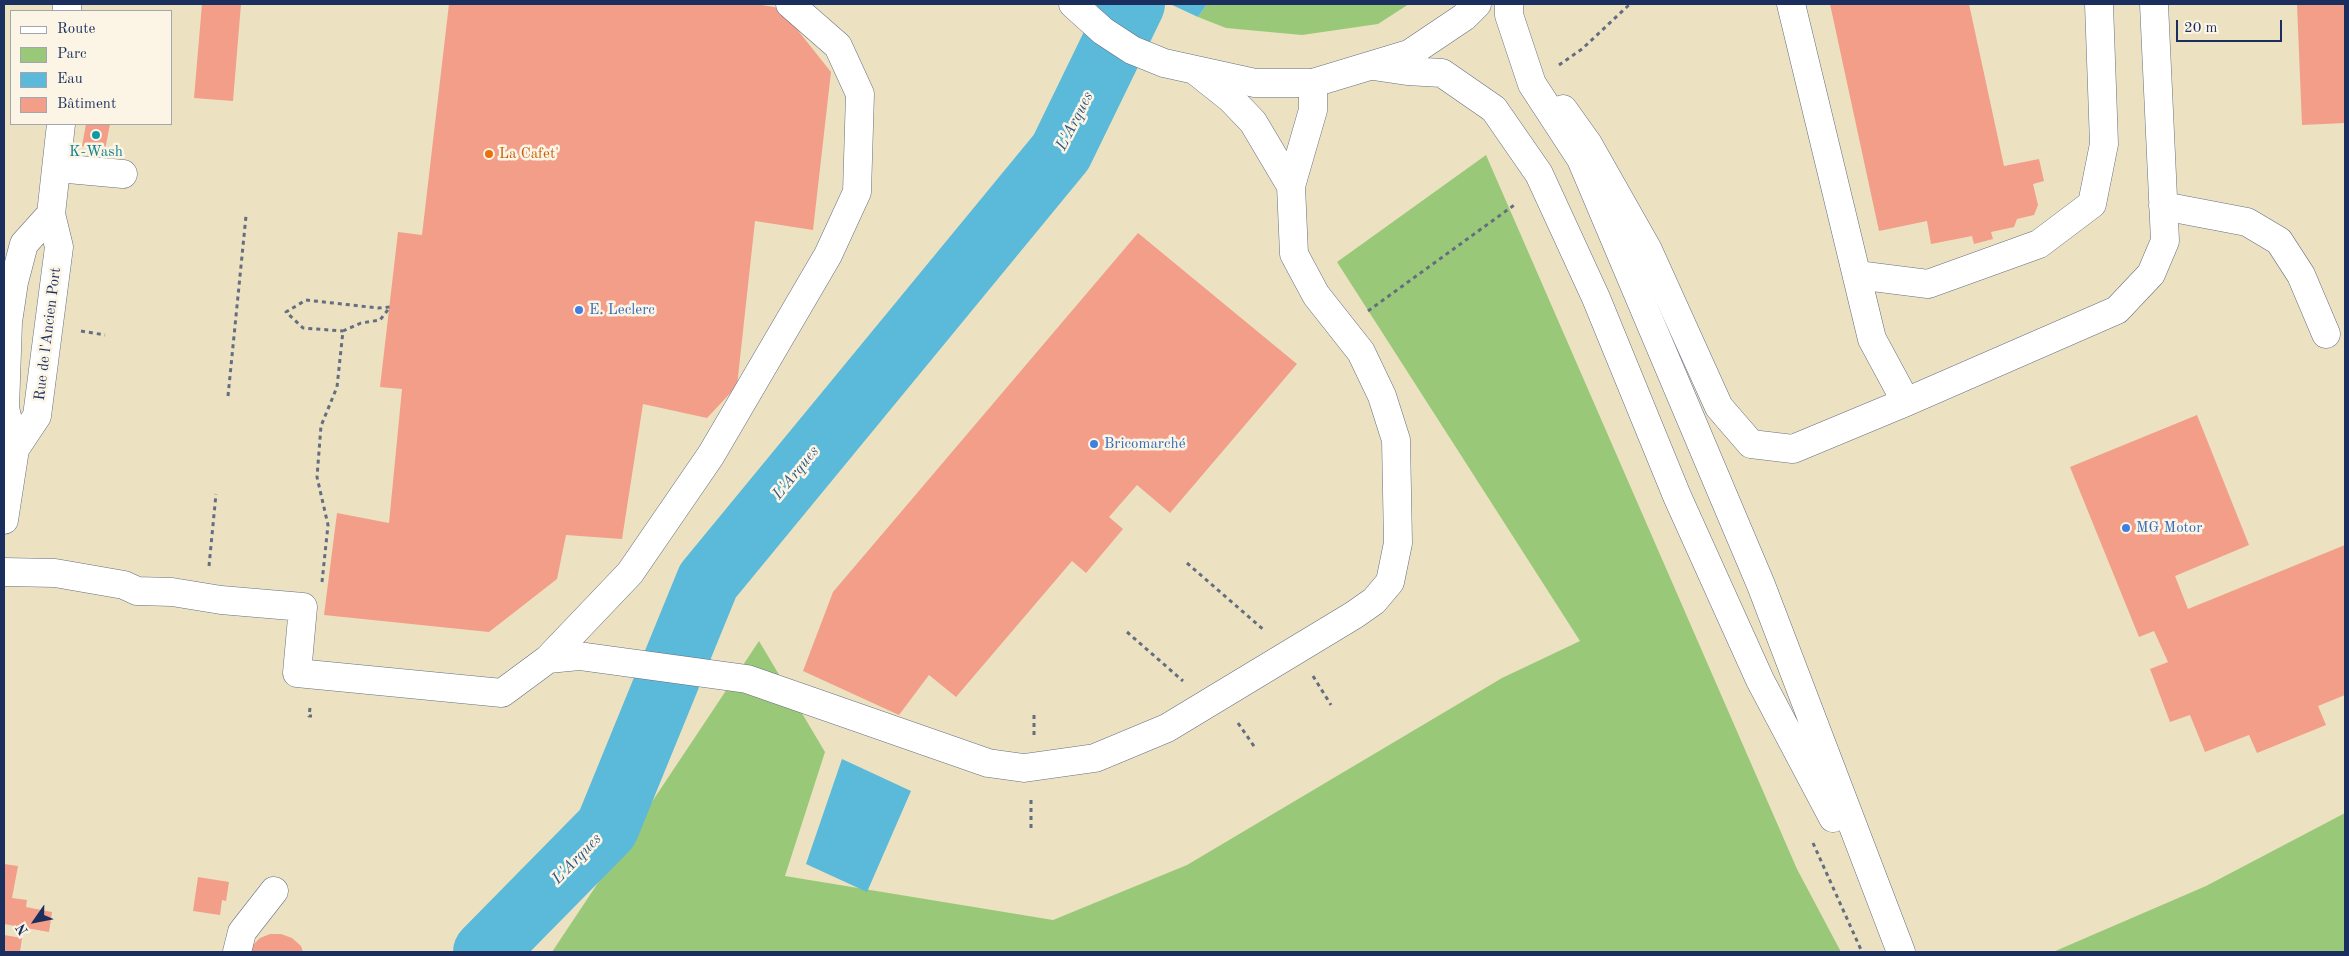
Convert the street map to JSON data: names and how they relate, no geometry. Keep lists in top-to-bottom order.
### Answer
{
  "streets": {
    "main road": ["Rue de l'Ancien Port"]
  },
  "water": ["L'Arques"],
  "places": [
    "K-Wash",
    "La Cafet'",
    "E. Leclerc",
    "Bricomarché",
    "MG Motor"
  ],
  "legend": [
    "Route",
    "Parc",
    "Eau",
    "Bâtiment"
  ],
  "scale_bar": "20 m",
  "north": "bottom left"
}
